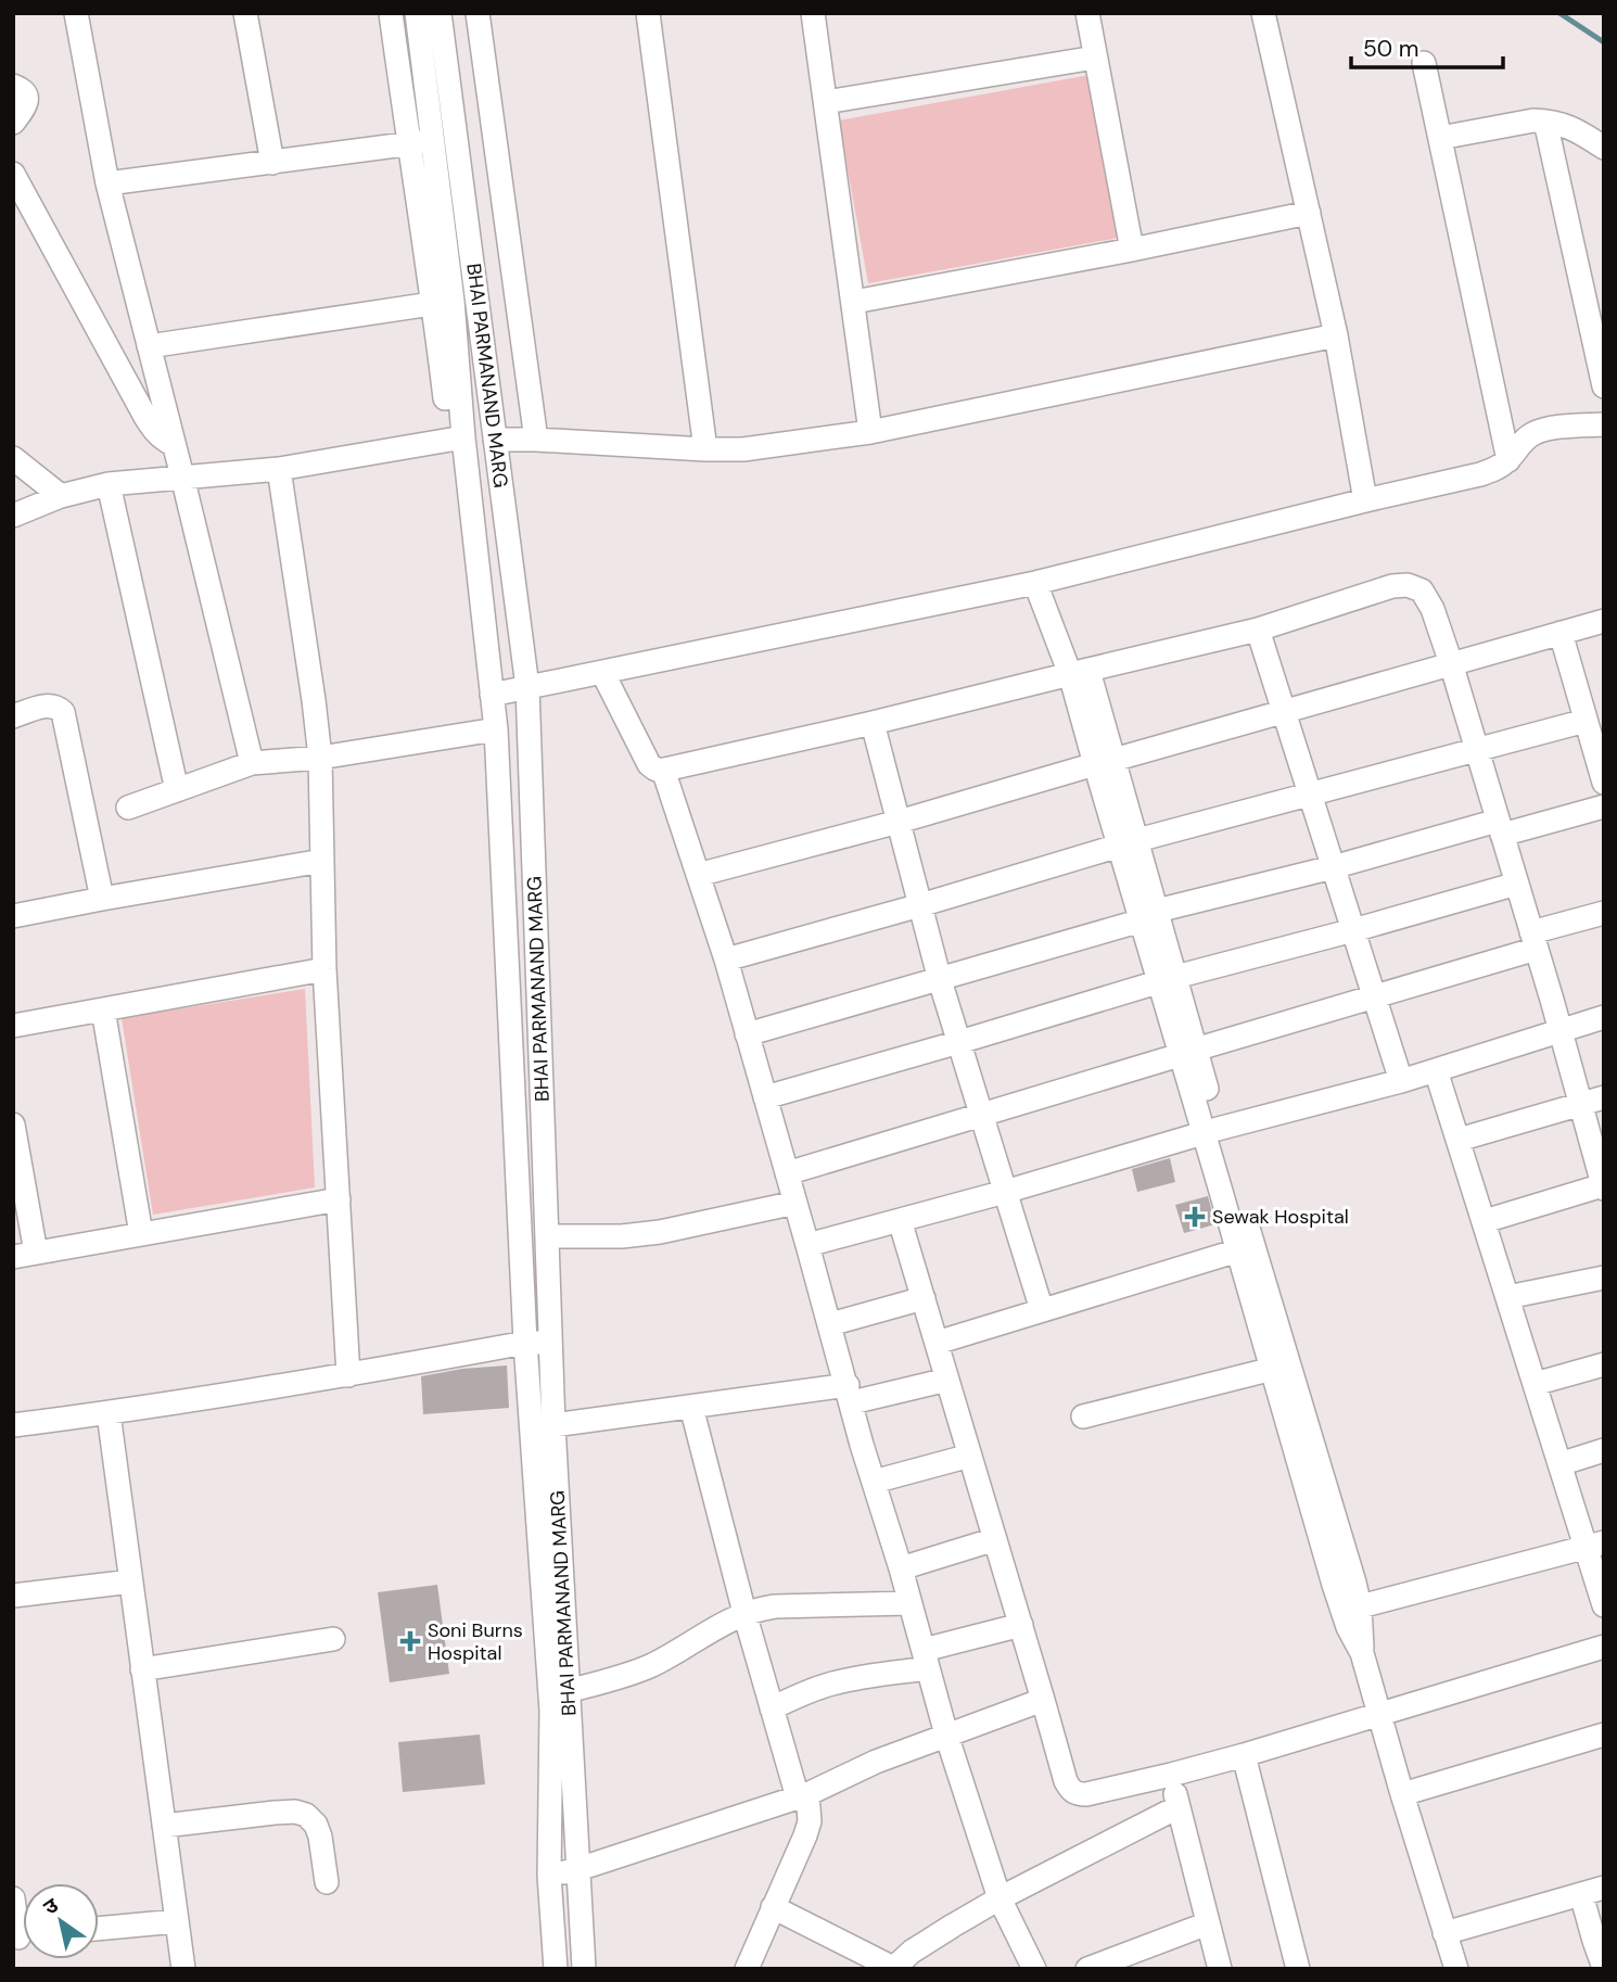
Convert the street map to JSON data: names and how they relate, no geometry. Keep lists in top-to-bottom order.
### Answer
{
  "streets": {
    "street": ["BHAI PARMANAND MARG"]
  },
  "places": {
    "health": ["Sewak Hospital", "Soni Burns Hospital"]
  },
  "scale_bar": "50 m",
  "north": "top left"
}
